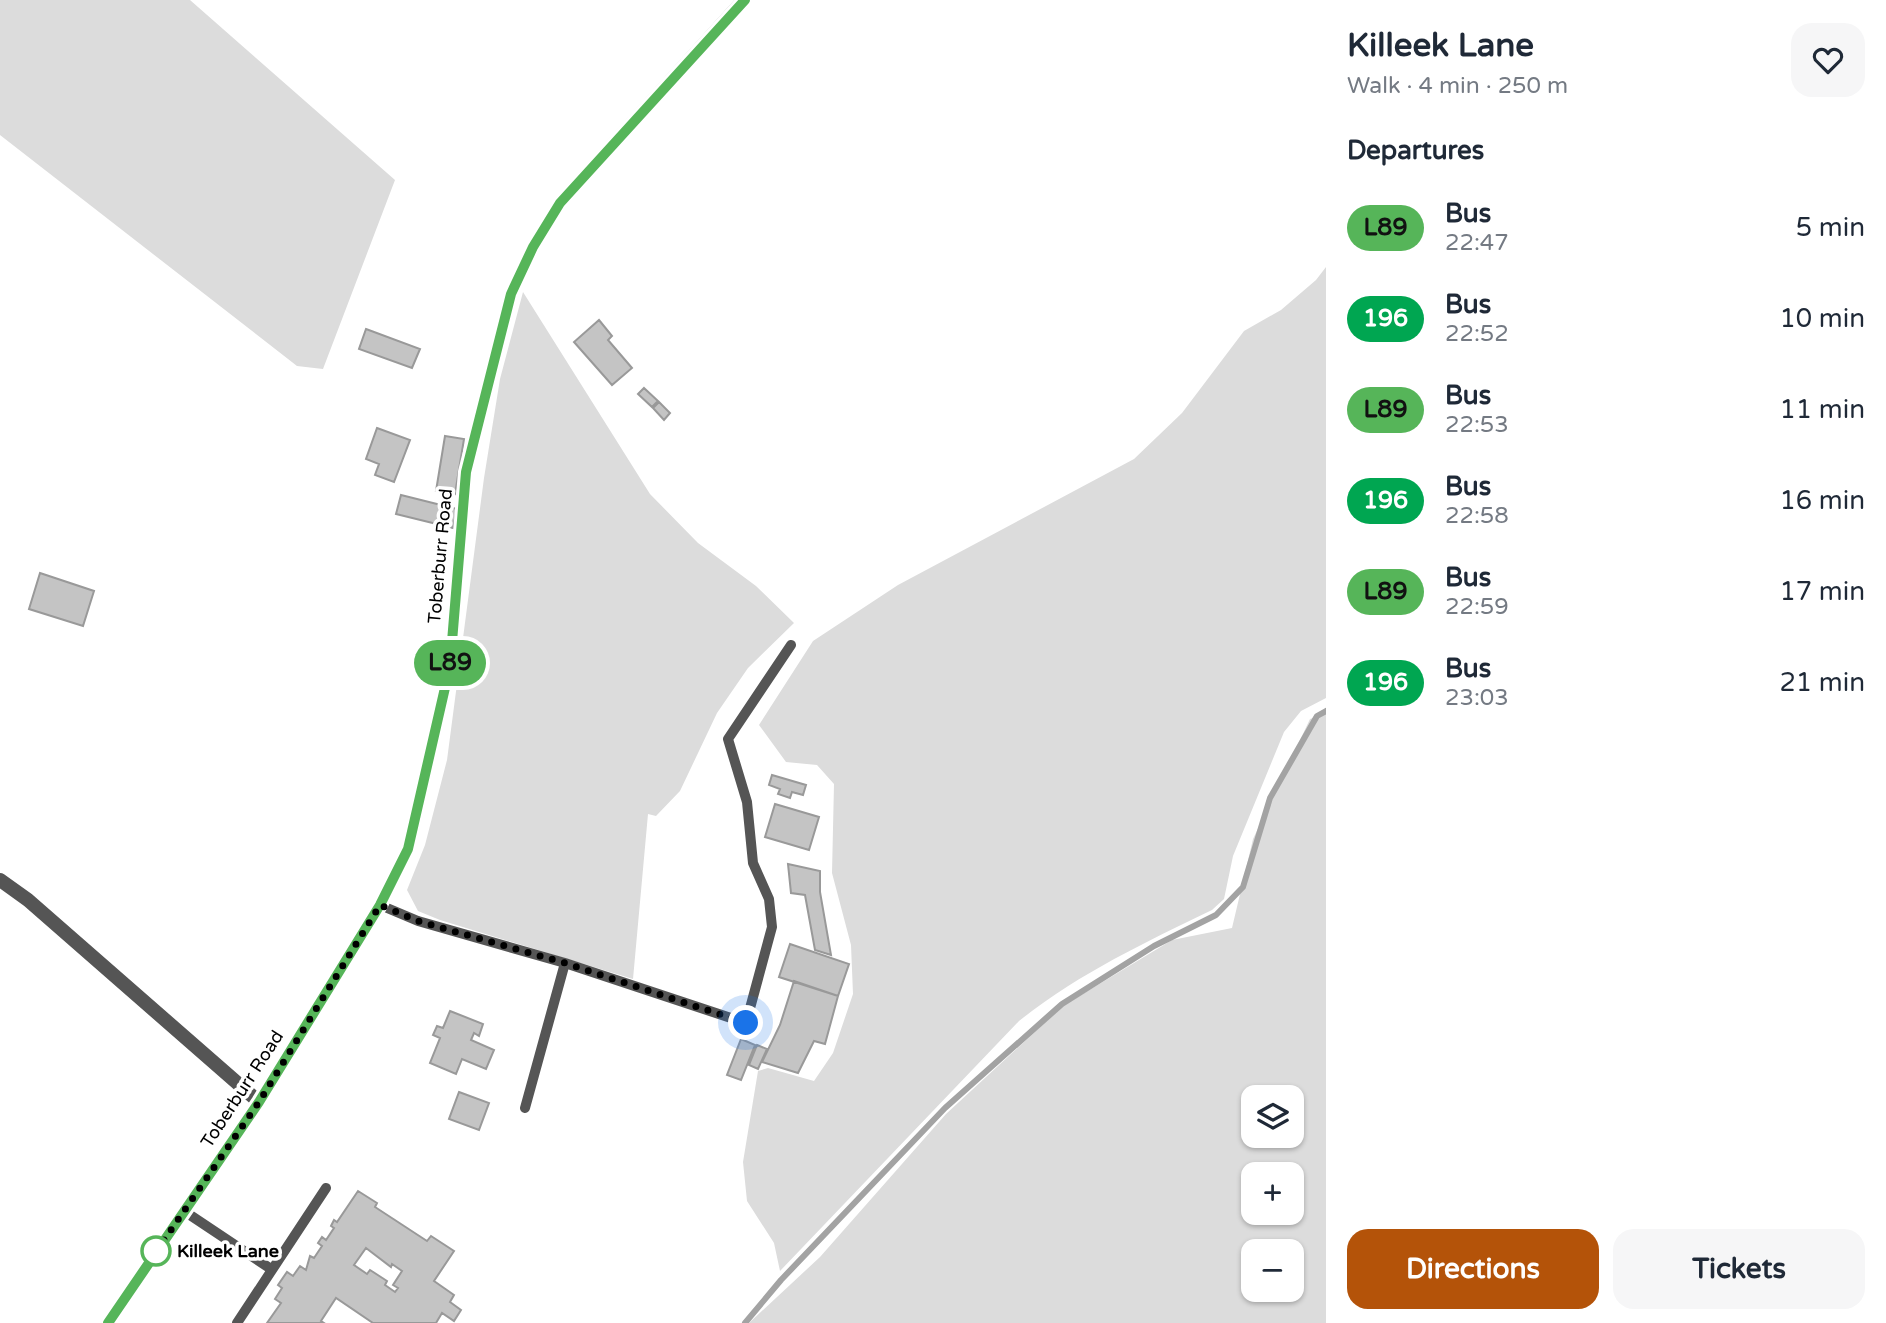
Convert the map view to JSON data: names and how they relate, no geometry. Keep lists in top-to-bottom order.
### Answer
{
  "streets": {
    "street": ["Toberburr Road"]
  },
  "places": ["Killeek Lane"],
  "lines": ["bus line L89"],
  "page": {
    "on_map": "L89",
    "heading": [
      ["Killeek Lane", "Walk · 4 min · 250 m"],
      "Departures"
    ],
    "list": [
      {
        "mark": "L89",
        "name": "Bus",
        "note": "22:47",
        "value": "5 min"
      },
      {
        "mark": "196",
        "name": "Bus",
        "note": "22:52",
        "value": "10 min"
      },
      {
        "mark": "L89",
        "name": "Bus",
        "note": "22:53",
        "value": "11 min"
      },
      {
        "mark": "196",
        "name": "Bus",
        "note": "22:58",
        "value": "16 min"
      },
      {
        "mark": "L89",
        "name": "Bus",
        "note": "22:59",
        "value": "17 min"
      },
      {
        "mark": "196",
        "name": "Bus",
        "note": "23:03",
        "value": "21 min"
      }
    ],
    "map_buttons": ["+", "−"],
    "buttons": ["Directions", "Tickets"]
  }
}
